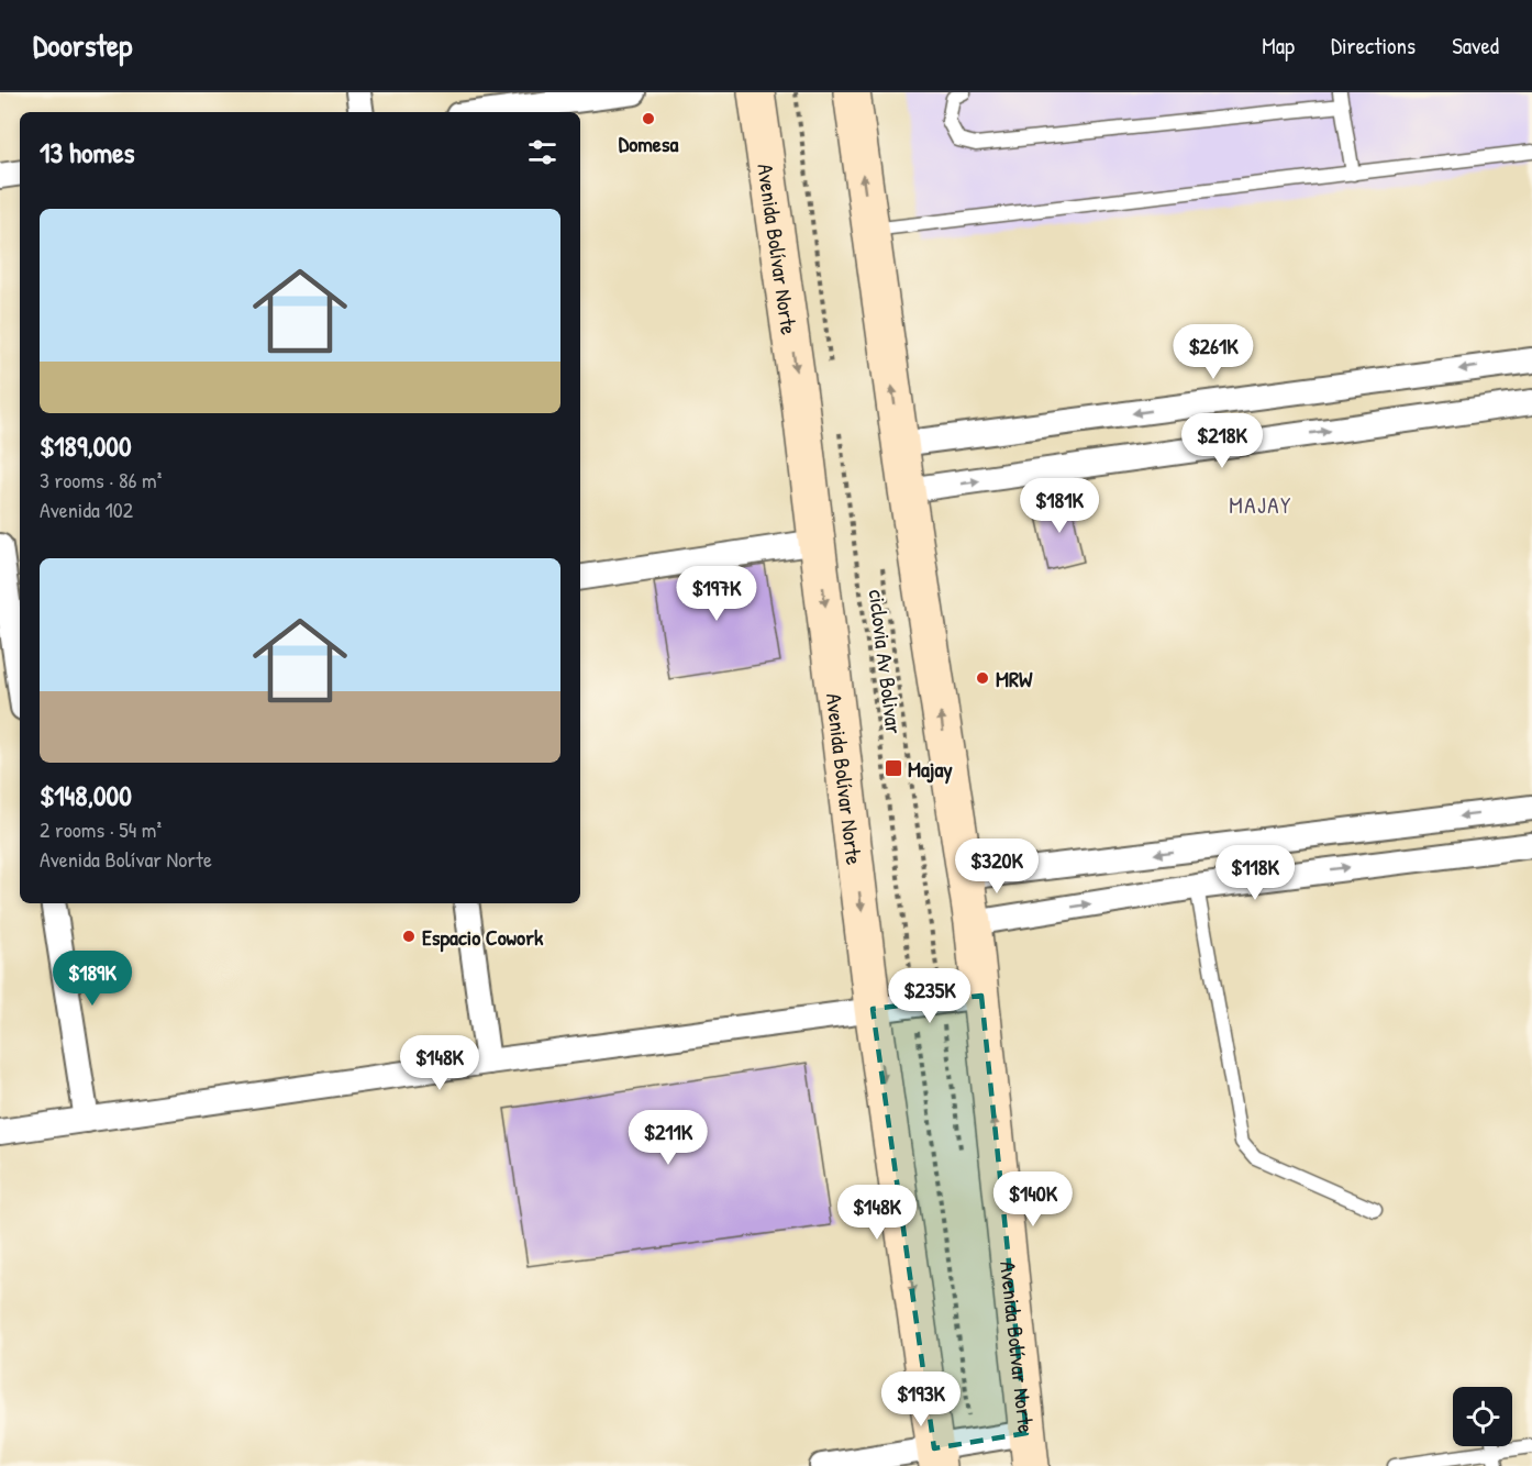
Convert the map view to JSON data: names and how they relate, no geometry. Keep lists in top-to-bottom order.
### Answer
{
  "streets": {
    "main road": ["Avenida Bolívar Norte"],
    "path": ["ciclovia Av Bolivar"]
  },
  "districts": ["MAJAY"],
  "places": {
    "other": ["Domesa", "MRW", "Espacio Cowork"],
    "transit": ["Majay"]
  },
  "page": {
    "header": "Doorstep",
    "nav": ["Map", "Directions", "Saved"],
    "heading": "13 homes",
    "list": [
      {
        "name": "$189,000",
        "note": "3 rooms · 86 m² · Avenida 102"
      },
      {
        "name": "$148,000",
        "note": "2 rooms · 54 m² · Avenida Bolívar Norte"
      }
    ],
    "price": [
      "$261K",
      "$218K",
      "$181K",
      "$197K",
      "$320K",
      "$118K",
      "$189K",
      "$235K",
      "$148K",
      "$211K",
      "$140K",
      "$148K",
      "$193K"
    ]
  }
}
